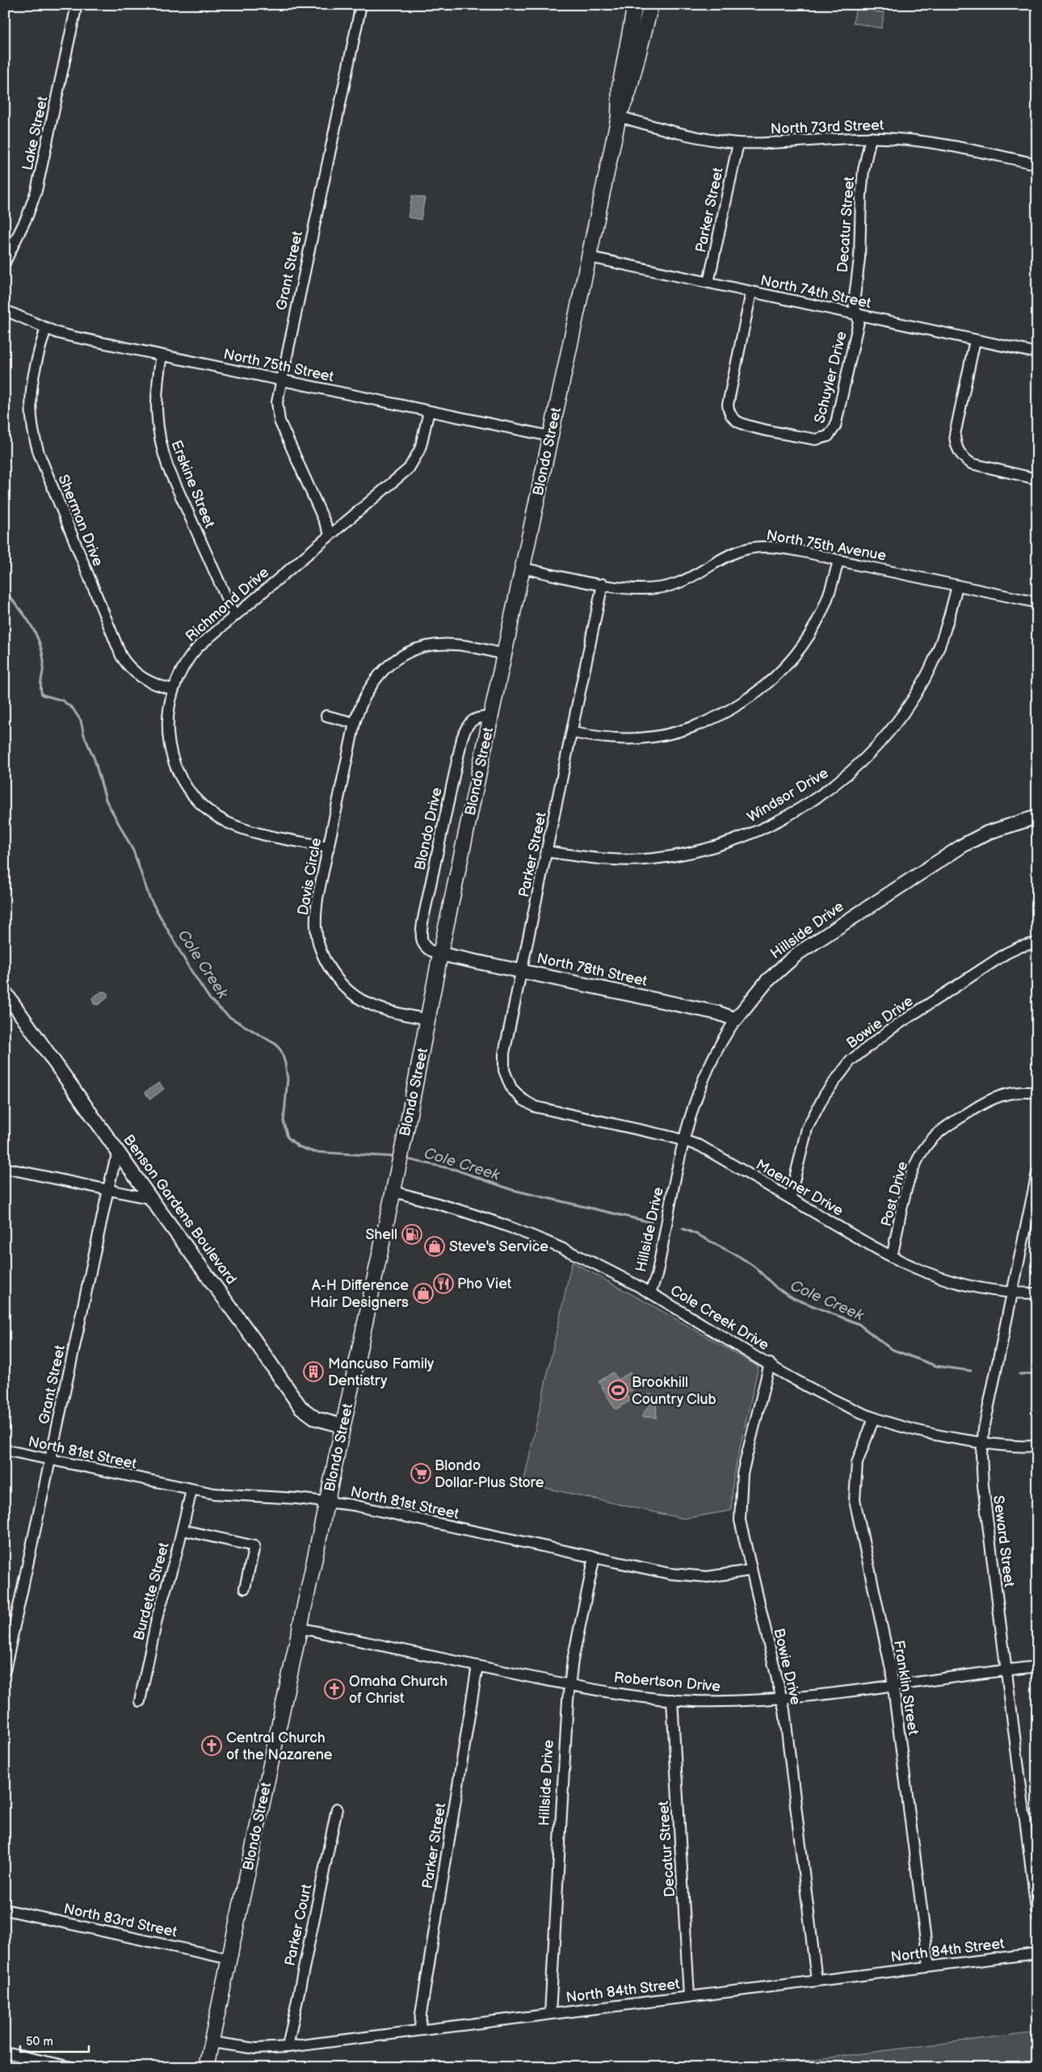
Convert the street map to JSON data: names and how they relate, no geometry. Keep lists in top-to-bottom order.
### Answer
{
  "streets": {
    "main road": ["Blondo Street"],
    "street": [
      "North 73rd Street",
      "Lake Street",
      "Parker Street",
      "Decatur Street",
      "Grant Street",
      "North 74th Street",
      "North 75th Street",
      "Schuyler Drive",
      "Erskine Street",
      "Sherman Drive",
      "North 75th Avenue",
      "Richmond Drive",
      "Windsor Drive",
      "Blondo Drive",
      "Davis Circle",
      "Hillside Drive",
      "North 78th Street",
      "Bowie Drive",
      "Maenner Drive",
      "Post Drive",
      "Benson Gardens Boulevard",
      "Cole Creek Drive",
      "North 81st Street",
      "Seward Street",
      "Burdette Street",
      "Robertson Drive",
      "Franklin Street",
      "North 83rd Street",
      "Parker Court",
      "North 84th Street"
    ]
  },
  "crossings": [
    ["North 73rd Street", "Parker Street"],
    ["North 73rd Street", "Decatur Street"],
    ["North 73rd Street", "Blondo Street"],
    ["Parker Street", "North 74th Street"],
    ["Parker Street", "North 75th Avenue"],
    ["Parker Street", "Windsor Drive"],
    ["Parker Street", "North 78th Street"],
    ["Parker Street", "Maenner Drive"],
    ["Parker Street", "Robertson Drive"],
    ["Parker Street", "North 84th Street"],
    ["Decatur Street", "North 74th Street"],
    ["Decatur Street", "Schuyler Drive"],
    ["Decatur Street", "Robertson Drive"],
    ["Decatur Street", "North 84th Street"],
    ["Grant Street", "North 75th Street"],
    ["Grant Street", "Richmond Drive"],
    ["Grant Street", "Benson Gardens Boulevard"],
    ["Grant Street", "North 81st Street"],
    ["North 74th Street", "Schuyler Drive"],
    ["North 74th Street", "Blondo Street"],
    ["North 75th Street", "Blondo Street"],
    ["North 75th Street", "Erskine Street"],
    ["North 75th Street", "Sherman Drive"],
    ["North 75th Street", "Richmond Drive"],
    ["Blondo Street", "North 75th Avenue"],
    ["Blondo Street", "Blondo Drive"],
    ["Blondo Street", "Davis Circle"],
    ["Blondo Street", "North 78th Street"],
    ["Blondo Street", "Benson Gardens Boulevard"],
    ["Blondo Street", "Cole Creek Drive"],
    ["Blondo Street", "North 81st Street"],
    ["Blondo Street", "Robertson Drive"],
    ["Blondo Street", "North 83rd Street"],
    ["Blondo Street", "North 84th Street"],
    ["Erskine Street", "Richmond Drive"],
    ["Sherman Drive", "Richmond Drive"],
    ["North 75th Avenue", "Windsor Drive"],
    ["Richmond Drive", "Davis Circle"],
    ["Blondo Drive", "North 78th Street"],
    ["Hillside Drive", "North 78th Street"],
    ["Hillside Drive", "Maenner Drive"],
    ["Hillside Drive", "Cole Creek Drive"],
    ["Hillside Drive", "North 81st Street"],
    ["Hillside Drive", "Robertson Drive"],
    ["Hillside Drive", "North 84th Street"],
    ["Bowie Drive", "Maenner Drive"],
    ["Bowie Drive", "Cole Creek Drive"],
    ["Bowie Drive", "North 81st Street"],
    ["Bowie Drive", "Robertson Drive"],
    ["Bowie Drive", "North 84th Street"],
    ["Maenner Drive", "Post Drive"],
    ["Maenner Drive", "Seward Street"],
    ["Cole Creek Drive", "Seward Street"],
    ["Cole Creek Drive", "Franklin Street"],
    ["North 81st Street", "Burdette Street"],
    ["Seward Street", "Robertson Drive"],
    ["Robertson Drive", "Franklin Street"],
    ["Franklin Street", "North 84th Street"],
    ["Parker Court", "North 84th Street"]
  ],
  "water": ["Cole Creek"],
  "places": {
    "fuel station": ["Shell"],
    "shop": ["Steve's Service", "A-H Difference Hair Designers"],
    "restaurant": ["Pho Viet"],
    "building": ["Mancuso Family Dentistry"],
    "sports": ["Brookhill Country Club"],
    "supermarket": ["Blondo Dollar-Plus Store"],
    "church": ["Omaha Church of Christ", "Central Church of the Nazarene"]
  },
  "scale_bar": "50 m"
}
